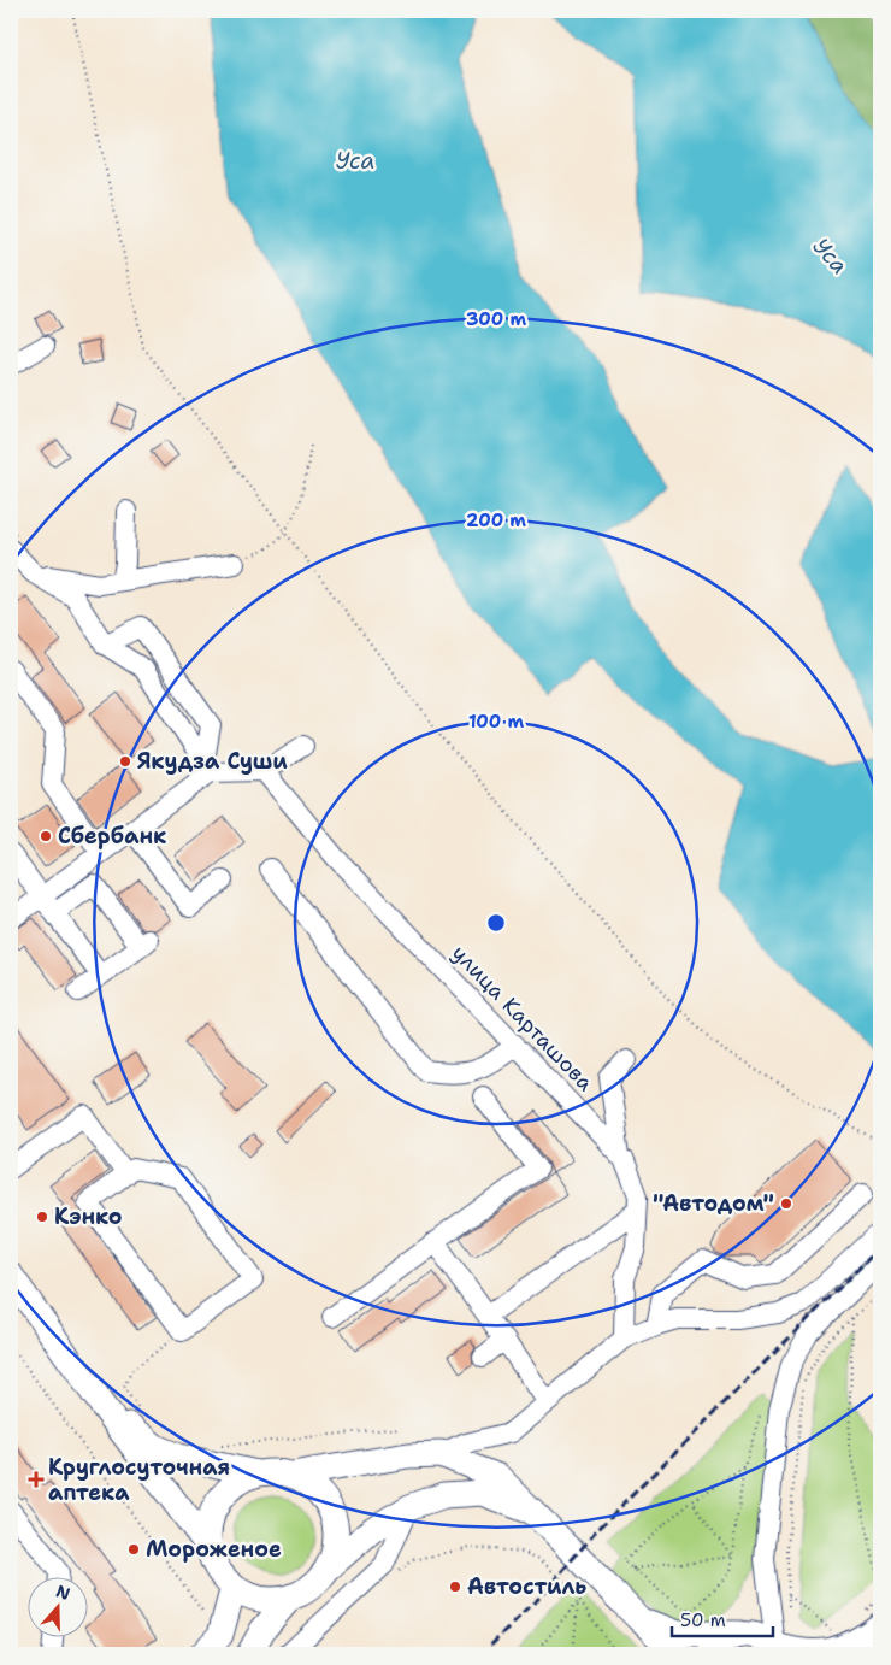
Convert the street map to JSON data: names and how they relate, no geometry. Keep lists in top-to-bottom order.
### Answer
{
  "streets": {
    "street": ["улица Карташова"]
  },
  "water": ["Уса"],
  "places": {
    "other": [
      "Якудза Суши",
      "Сбербанк",
      "\"Автодом\"",
      "Кэнко",
      "Мороженое",
      "Автостиль"
    ],
    "health": ["Круглосуточная аптека"]
  },
  "scale_bar": "50 m",
  "north": "top",
  "rings": ["300 m", "200 m", "100 m"]
}
